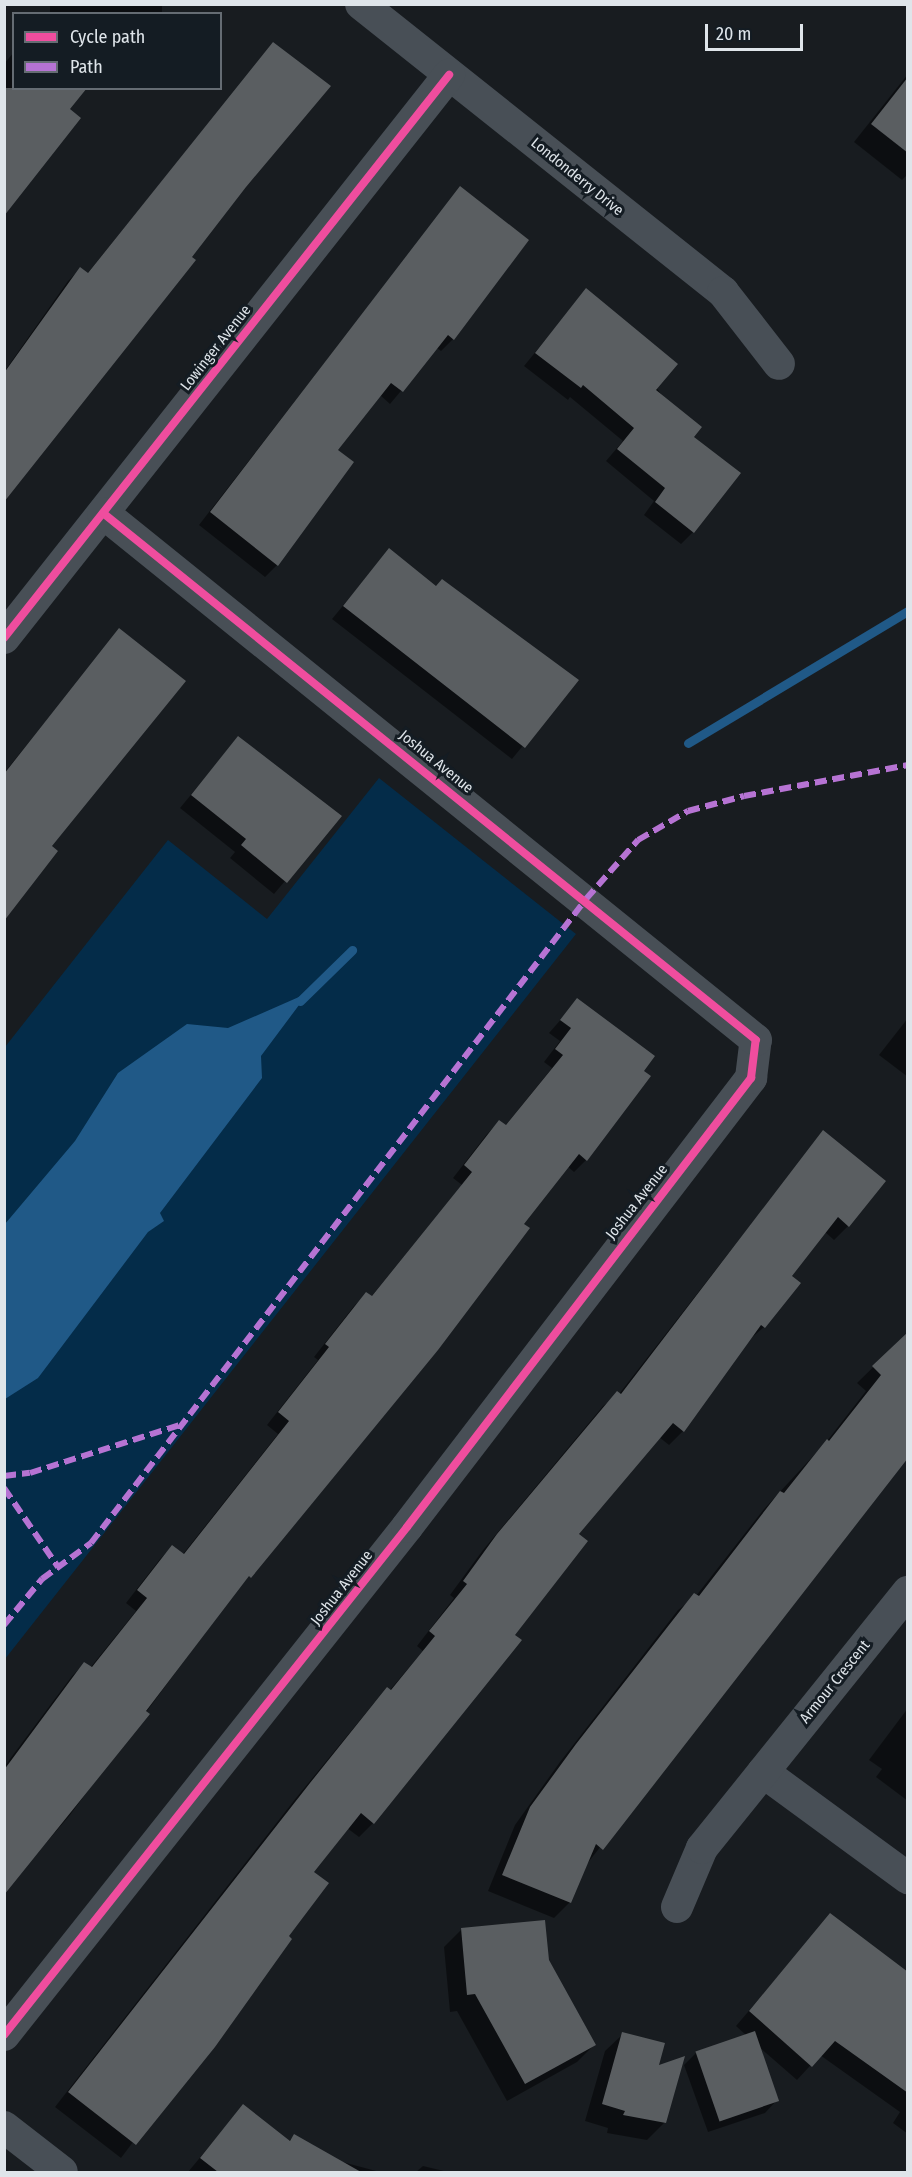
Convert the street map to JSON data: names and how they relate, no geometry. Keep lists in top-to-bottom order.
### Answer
{
  "streets": {
    "street": [
      "Londonderry Drive",
      "Lowinger Avenue",
      "Joshua Avenue",
      "Armour Crescent"
    ]
  },
  "crossings": [
    ["Londonderry Drive", "Lowinger Avenue"],
    ["Lowinger Avenue", "Joshua Avenue"]
  ],
  "legend": ["Cycle path", "Path"],
  "scale_bar": "20 m"
}
